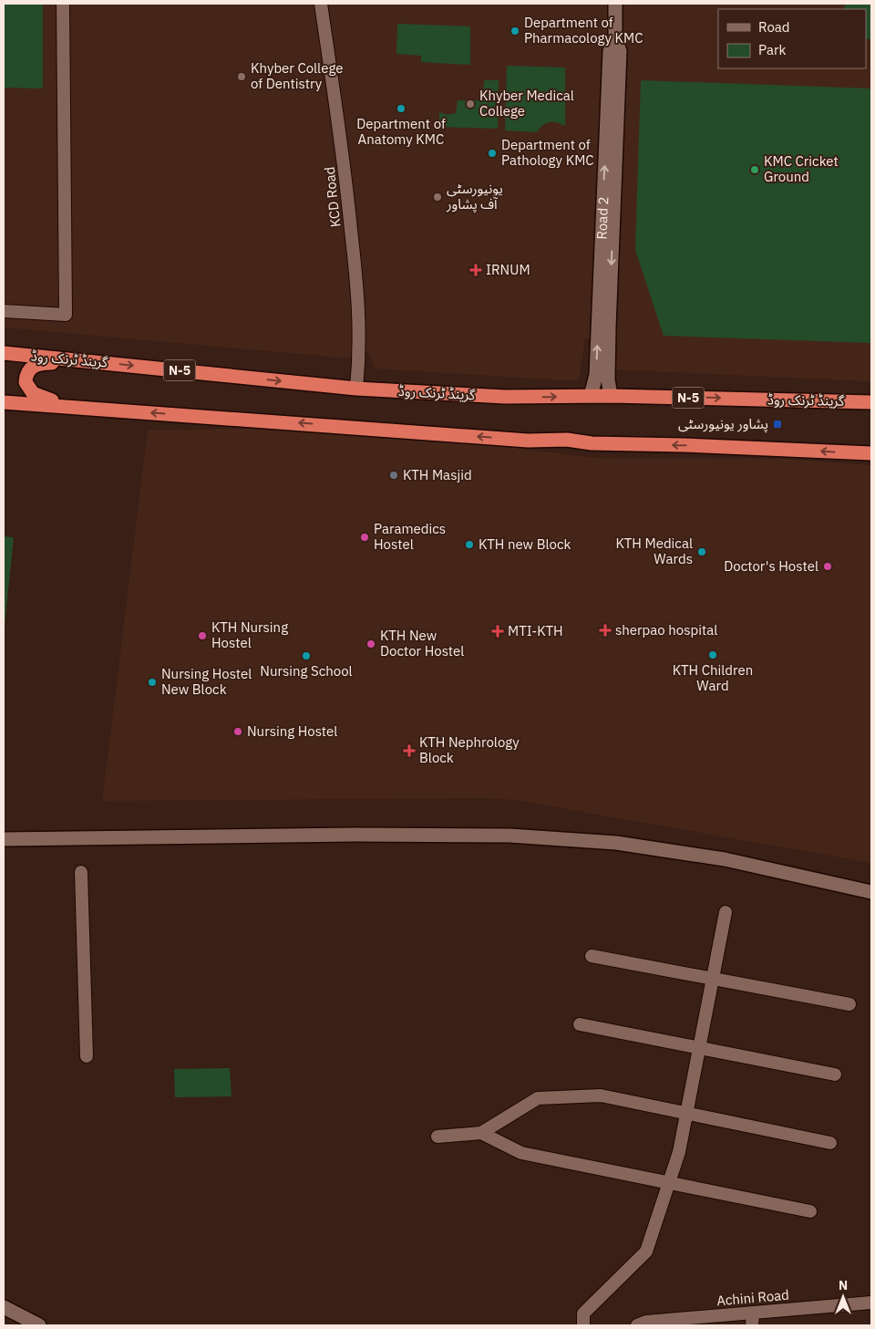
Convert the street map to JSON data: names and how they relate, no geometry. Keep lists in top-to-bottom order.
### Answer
{
  "streets": {
    "highway": ["گرینڈ ٹرنک روڈ", "N-5"],
    "street": ["KCD Road", "Road 2", "Achini Road"]
  },
  "crossings": [
    ["KCD Road", "گرینڈ ٹرنک روڈ"],
    ["Road 2", "گرینڈ ٹرنک روڈ"]
  ],
  "places": {
    "other": [
      "Department of Pharmacology KMC",
      "Khyber College of Dentistry",
      "Khyber Medical College",
      "Department of Anatomy KMC",
      "Department of Pathology KMC",
      "KMC Cricket Ground",
      "یونیورسٹی آف پشاور",
      "KTH Masjid",
      "Paramedics Hostel",
      "KTH new Block",
      "KTH Medical Wards",
      "Doctor's Hostel",
      "KTH Nursing Hostel",
      "KTH New Doctor Hostel",
      "KTH Children Ward",
      "Nursing School",
      "Nursing Hostel New Block",
      "Nursing Hostel"
    ],
    "health": [
      "IRNUM",
      "sherpao hospital",
      "MTI-KTH",
      "KTH Nephrology Block"
    ],
    "transit": ["پشاور یونیورسٹی"]
  },
  "legend": ["Road", "Park"],
  "north": "top"
}
